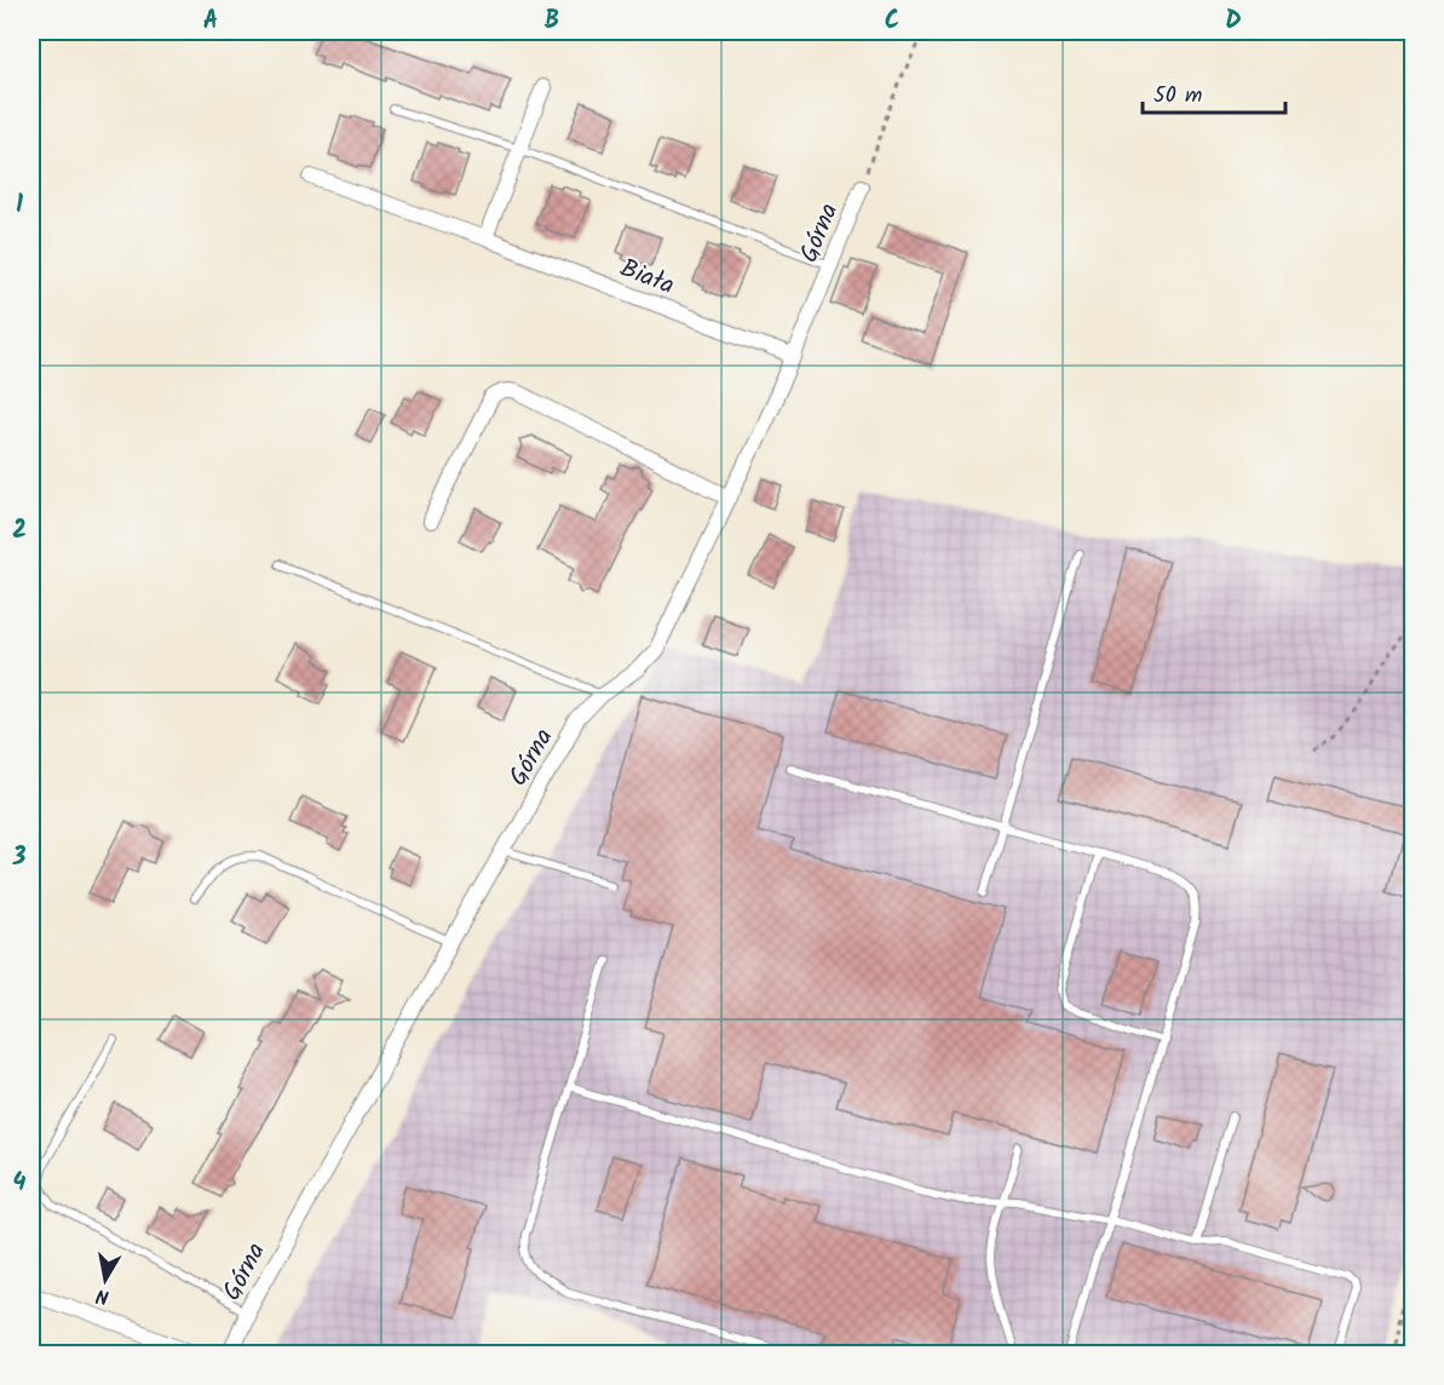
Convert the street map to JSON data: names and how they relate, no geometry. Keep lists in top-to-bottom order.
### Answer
{
  "streets": {
    "street": ["Górna", "Biała"]
  },
  "crossings": [
    ["Górna", "Biała"]
  ],
  "scale_bar": "50 m",
  "north": "bottom",
  "grid": {
    "columns": [
      "A",
      "B",
      "C",
      "D"
    ],
    "rows": [
      "1",
      "2",
      "3",
      "4"
    ]
  }
}
